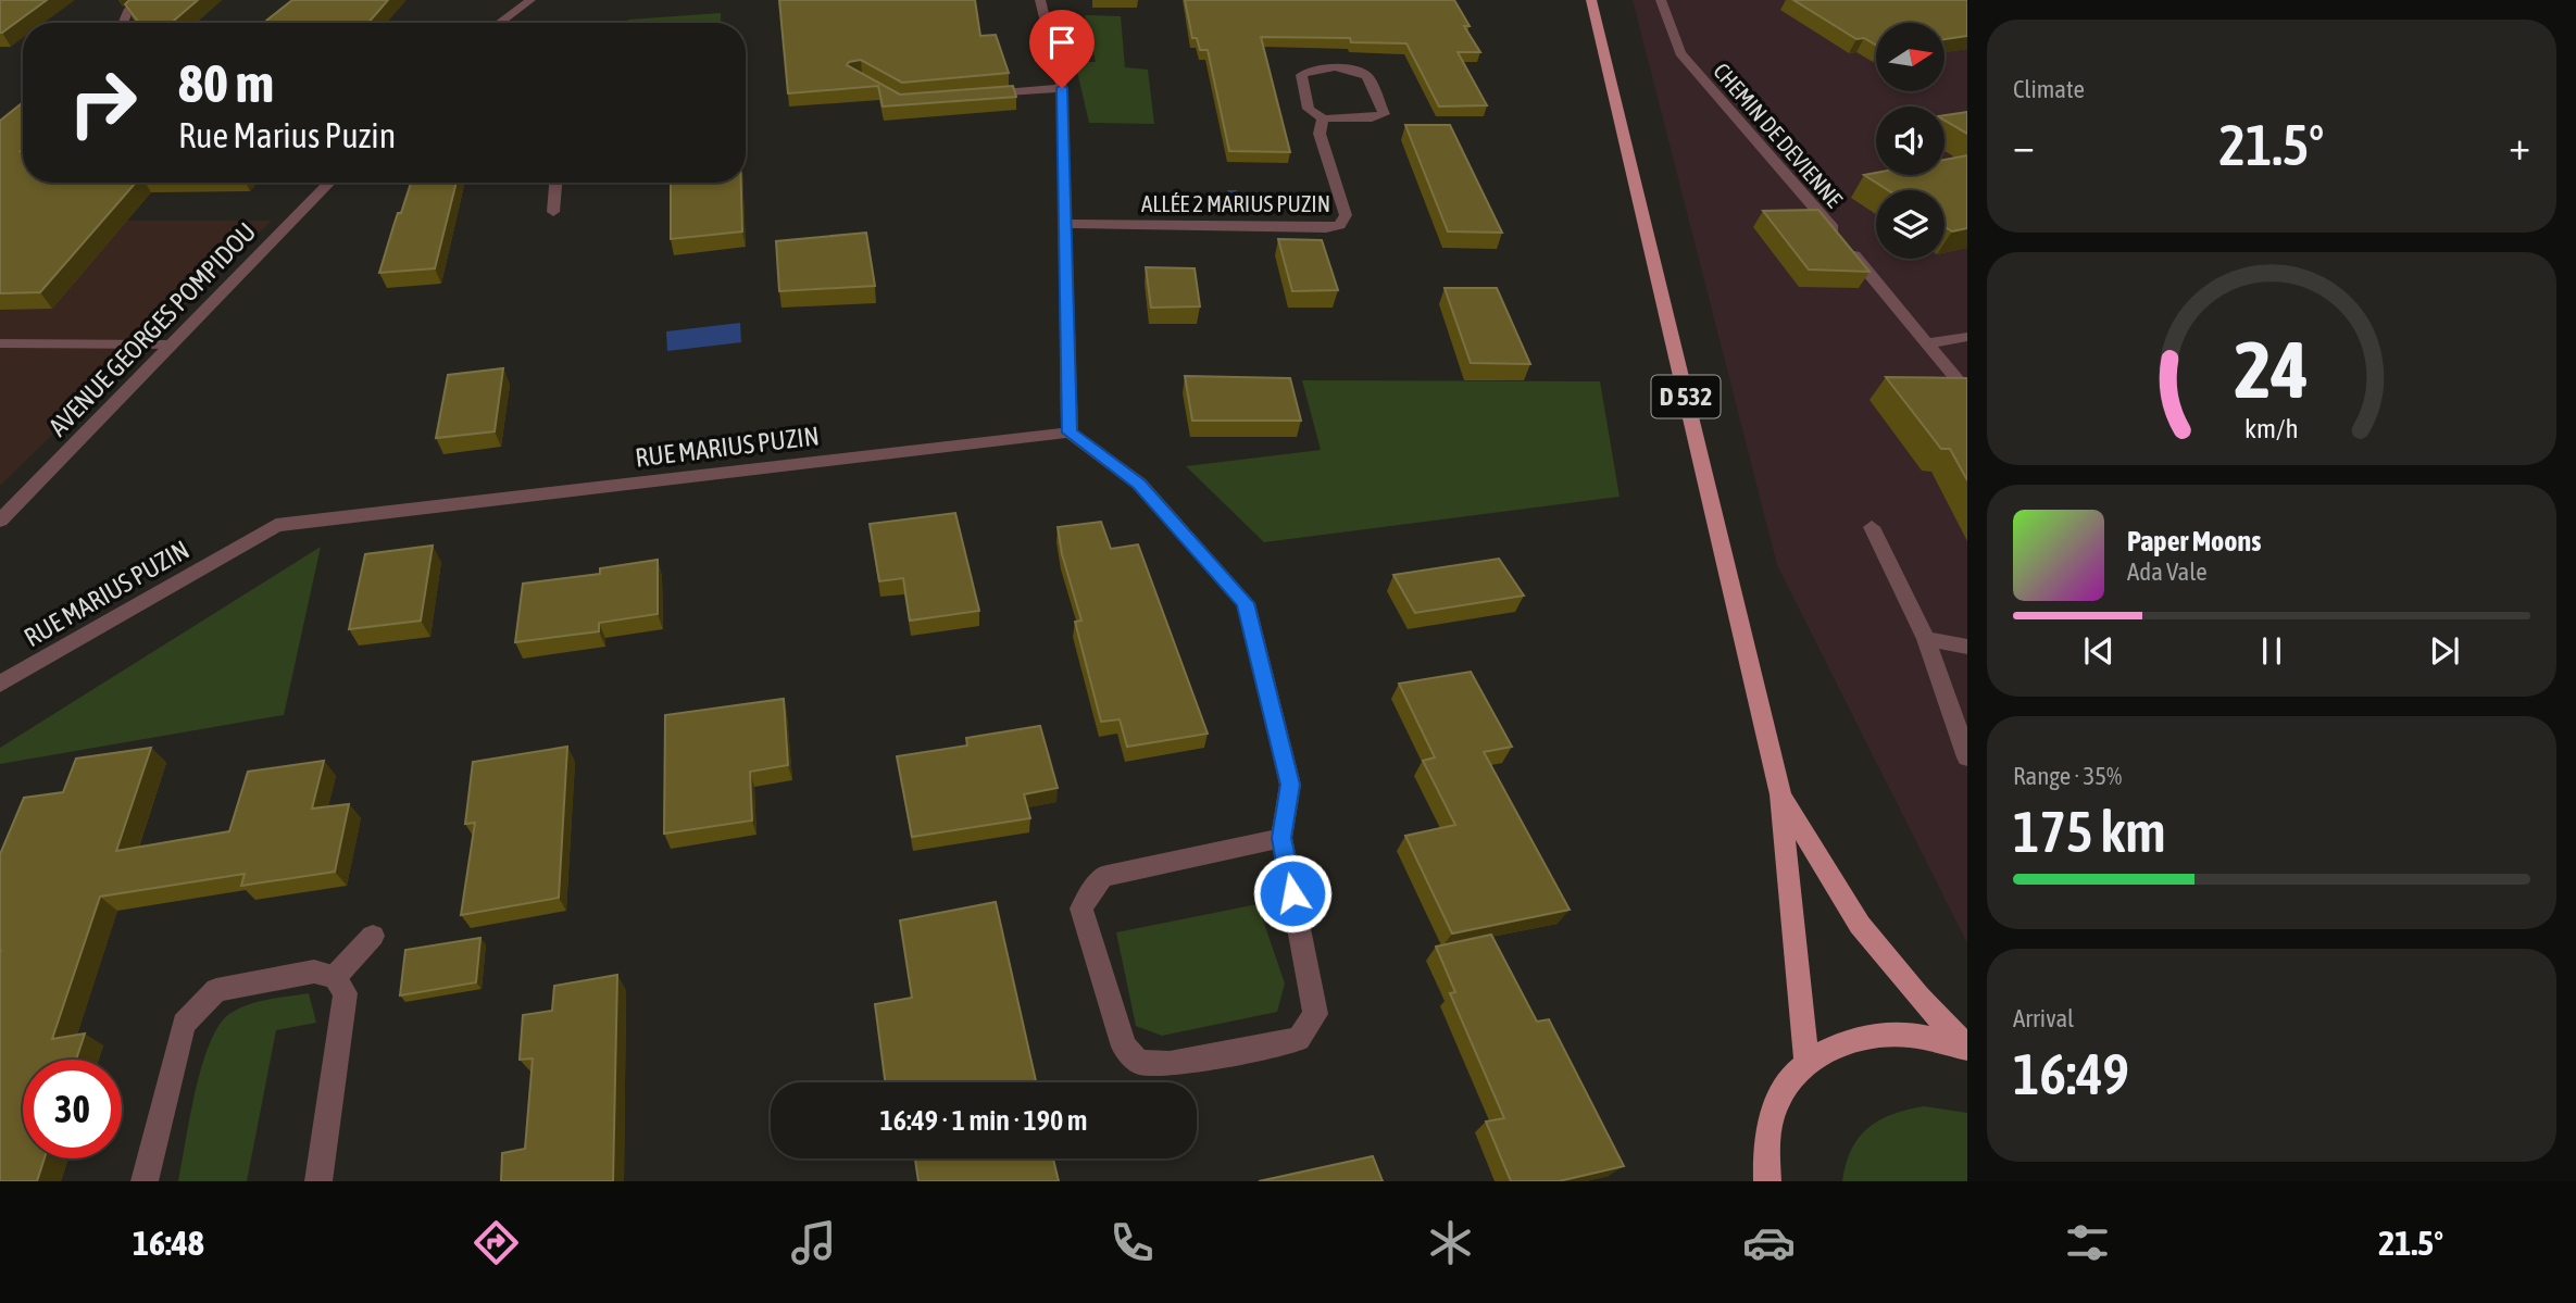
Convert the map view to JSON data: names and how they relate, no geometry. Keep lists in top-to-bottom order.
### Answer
{
  "streets": {
    "main road": ["D 532"],
    "street": [
      "CHEMIN DE DEVIENNE",
      "ALLÉE 2 MARIUS PUZIN",
      "AVENUE GEORGES POMPIDOU",
      "RUE MARIUS PUZIN"
    ]
  },
  "north": "right",
  "page": {
    "tile": [
      "Climate",
      ["Range · 35%", "175 km"],
      ["Arrival", "16:49"]
    ],
    "turn": ["80 m", "Rue Marius Puzin"],
    "heat": ["−", "21.5°", "+"],
    "song": ["Paper Moons", "Ada Vale"],
    "limit": "30",
    "trip": "16:49 · 1 min · 190 m",
    "tabs": ["16:48", "21.5°"],
    "gauge": ["24", "km/h"]
  }
}
